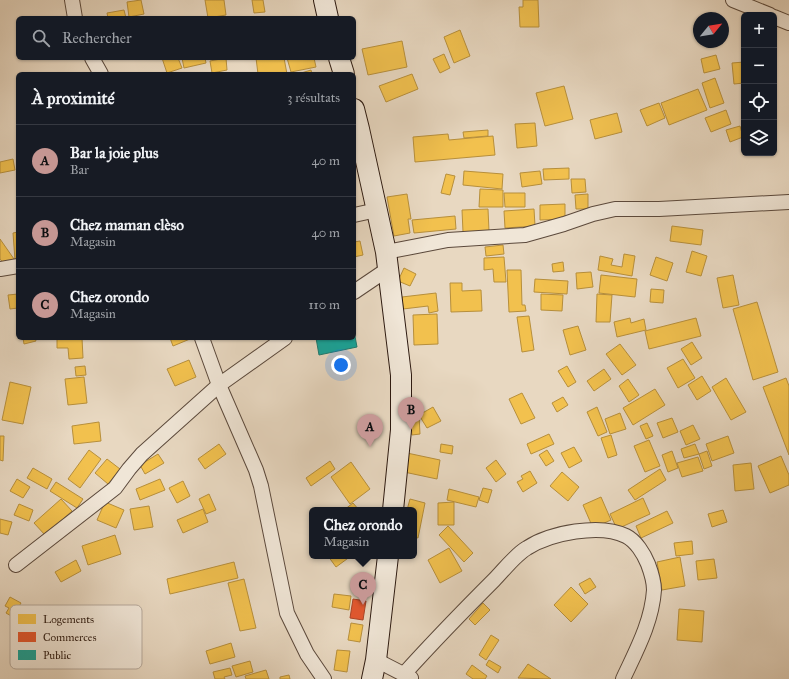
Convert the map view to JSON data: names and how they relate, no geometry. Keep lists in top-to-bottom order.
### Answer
{
  "legend": ["Logements", "Commerces", "Public"],
  "north": "top right",
  "page": {
    "map_buttons": ["+", "−"],
    "search": "Rechercher",
    "heading": ["À proximité", "3 résultats"],
    "list": [
      {
        "mark": "A",
        "name": "Bar la joie plus",
        "note": "Bar",
        "value": "40 m"
      },
      {
        "mark": "B",
        "name": "Chez maman clèso",
        "note": "Magasin",
        "value": "40 m"
      },
      {
        "mark": "C",
        "name": "Chez orondo",
        "note": "Magasin",
        "value": "110 m"
      }
    ],
    "pins": ["B", "A", "C"],
    "popup": ["Chez orondo", "Magasin"]
  }
}
